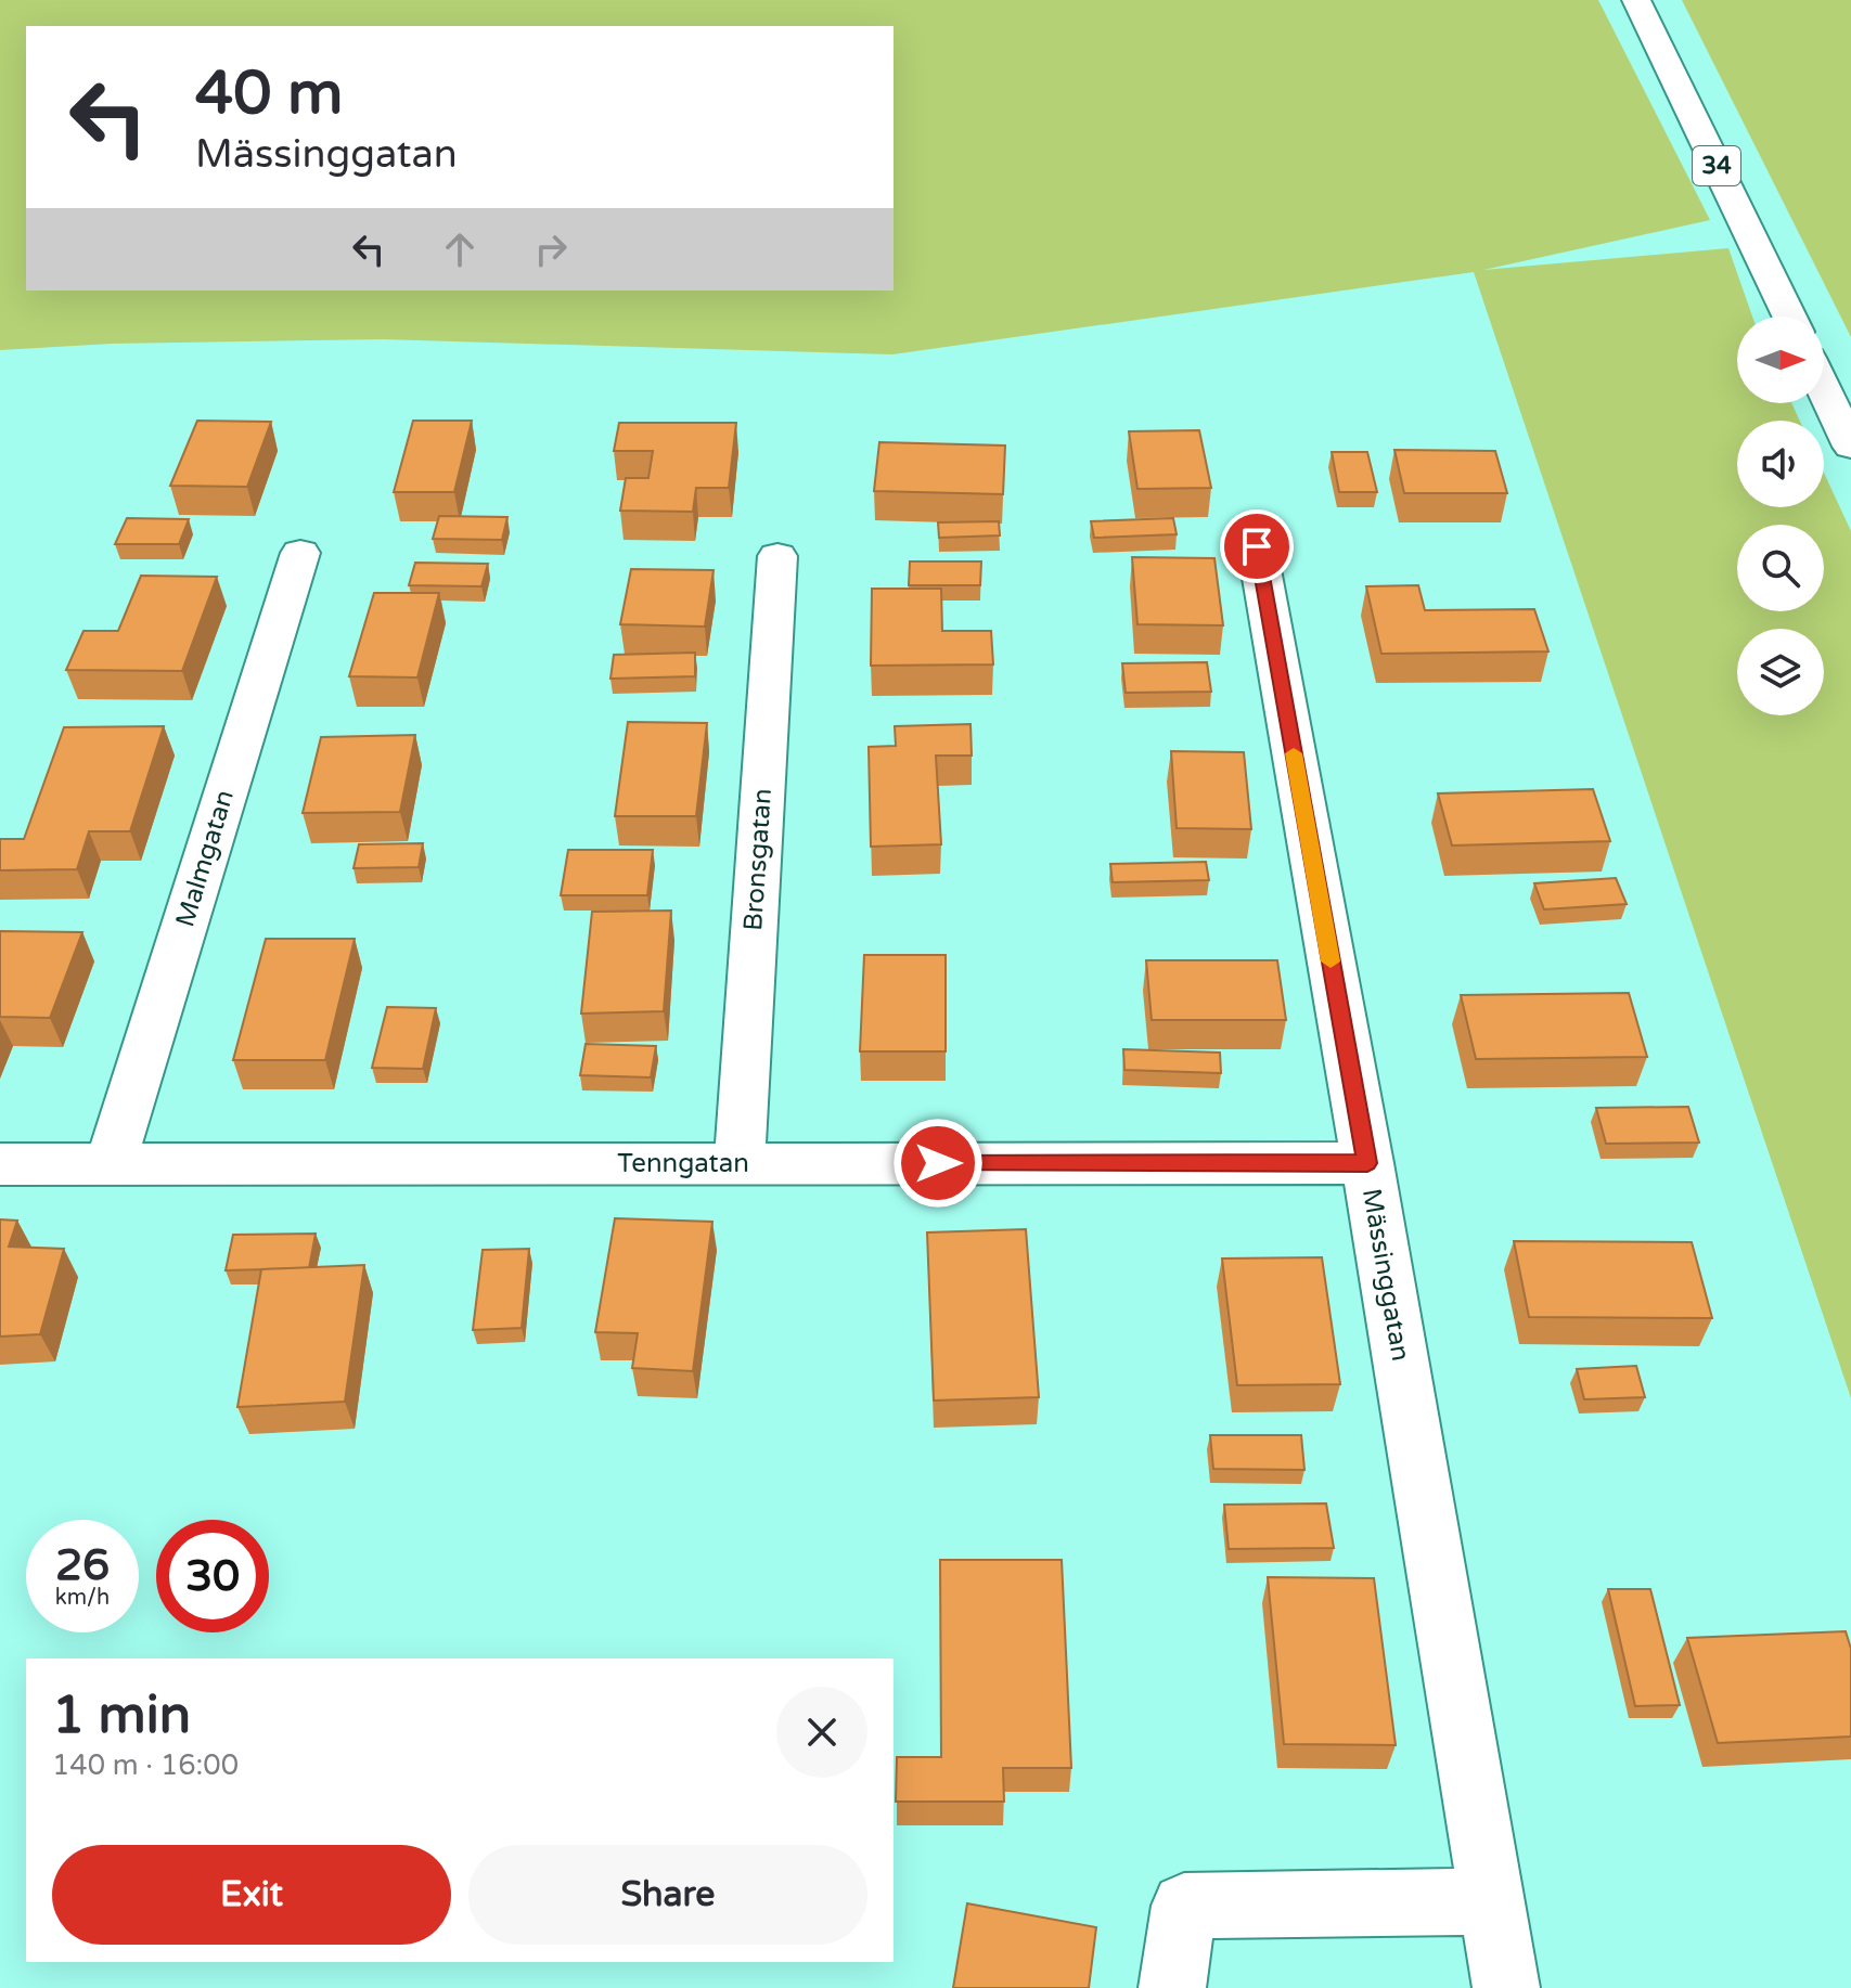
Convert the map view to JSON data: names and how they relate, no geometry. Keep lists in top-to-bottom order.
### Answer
{
  "streets": {
    "street": [
      "34",
      "Malmgatan",
      "Bronsgatan",
      "Tenngatan",
      "Mässinggatan"
    ]
  },
  "crossings": [
    ["Malmgatan", "Tenngatan"],
    ["Bronsgatan", "Tenngatan"],
    ["Tenngatan", "Mässinggatan"]
  ],
  "north": "right",
  "page": {
    "turn": ["40 m", "Mässinggatan"],
    "speed": "26 km/h",
    "limit": "30",
    "heading": ["1 min", "140 m · 16:00"],
    "buttons": ["Exit", "Share"]
  }
}
